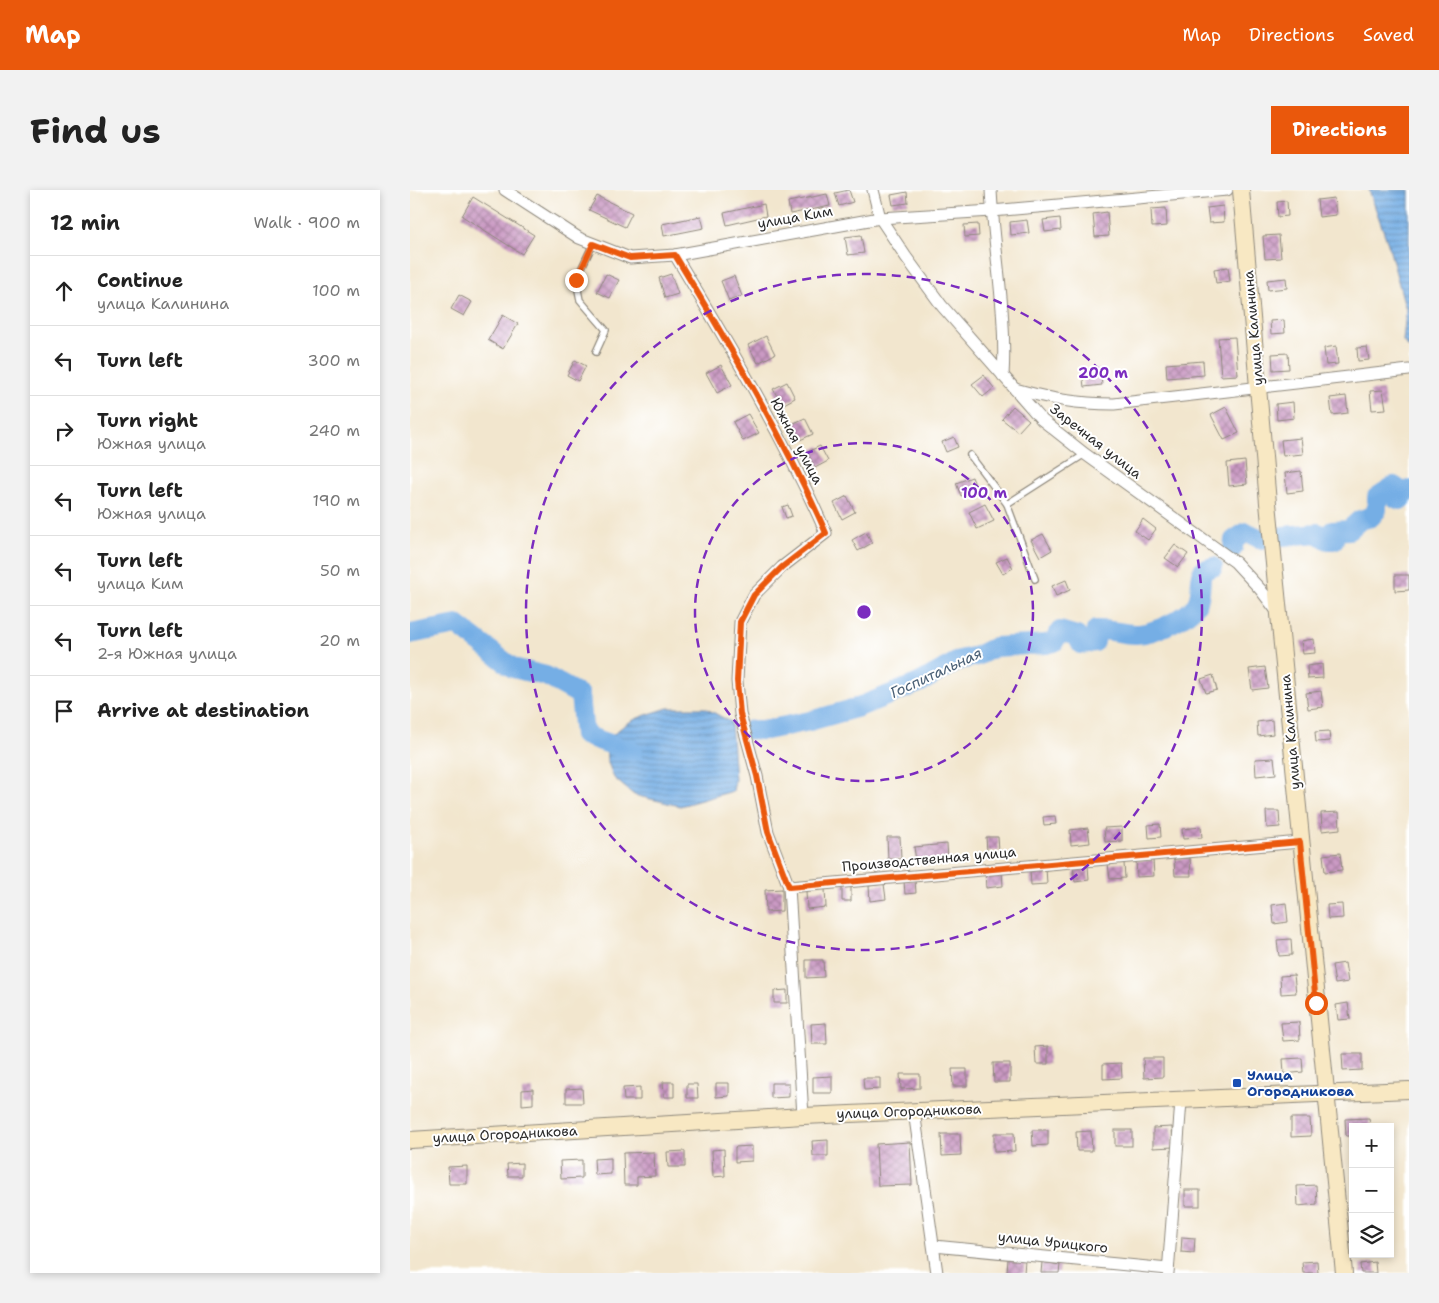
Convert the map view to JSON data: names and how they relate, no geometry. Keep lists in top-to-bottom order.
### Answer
{
  "streets": {
    "street": [
      "улица Ким",
      "улица Калинина",
      "Южная улица",
      "Заречная улица",
      "Производственная улица",
      "улица Огородникова",
      "улица Урицкого"
    ]
  },
  "crossings": [
    ["улица Ким", "Южная улица"],
    ["улица Ким", "Заречная улица"],
    ["улица Калинина", "Заречная улица"],
    ["улица Калинина", "Производственная улица"],
    ["улица Калинина", "улица Огородникова"],
    ["Южная улица", "Производственная улица"]
  ],
  "water": ["Госпитальная"],
  "places": {
    "transit": ["Улица Огородникова"]
  },
  "page": {
    "header": "Map",
    "nav": ["Map", "Directions", "Saved"],
    "buttons": "Directions",
    "title": "Find us",
    "heading": ["12 min", "Walk · 900 m"],
    "list": [
      ["Continue", "улица Калинина", "100 m"],
      ["Turn left", "300 m"],
      ["Turn right", "Южная улица", "240 m"],
      ["Turn left", "Южная улица", "190 m"],
      ["Turn left", "улица Ким", "50 m"],
      ["Turn left", "2-я Южная улица", "20 m"],
      "Arrive at destination"
    ],
    "map_buttons": ["+", "−"]
  },
  "rings": ["200 m", "100 m"]
}
